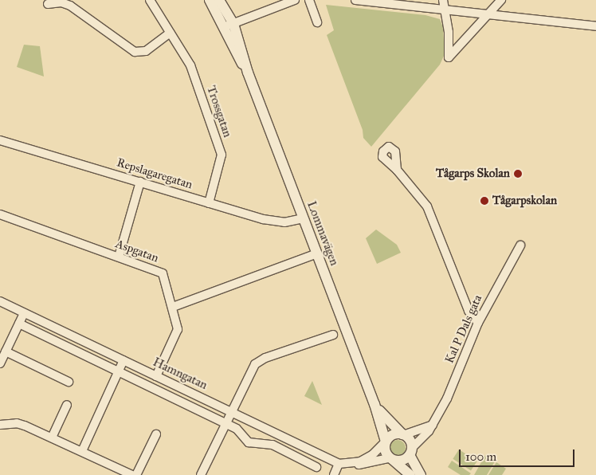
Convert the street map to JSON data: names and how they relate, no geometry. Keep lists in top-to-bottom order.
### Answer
{
  "streets": {
    "street": [
      "Trossgatan",
      "Repslagaregatan",
      "Lommavägen",
      "Aspgatan",
      "Kal P Dals gata",
      "Hamngatan"
    ]
  },
  "crossings": [
    ["Trossgatan", "Repslagaregatan"],
    ["Repslagaregatan", "Lommavägen"],
    ["Lommavägen", "Kal P Dals gata"],
    ["Lommavägen", "Hamngatan"],
    ["Aspgatan", "Hamngatan"],
    ["Kal P Dals gata", "Hamngatan"]
  ],
  "places": ["Tågarps Skolan", "Tågarpskolan"],
  "scale_bar": "100 m"
}
